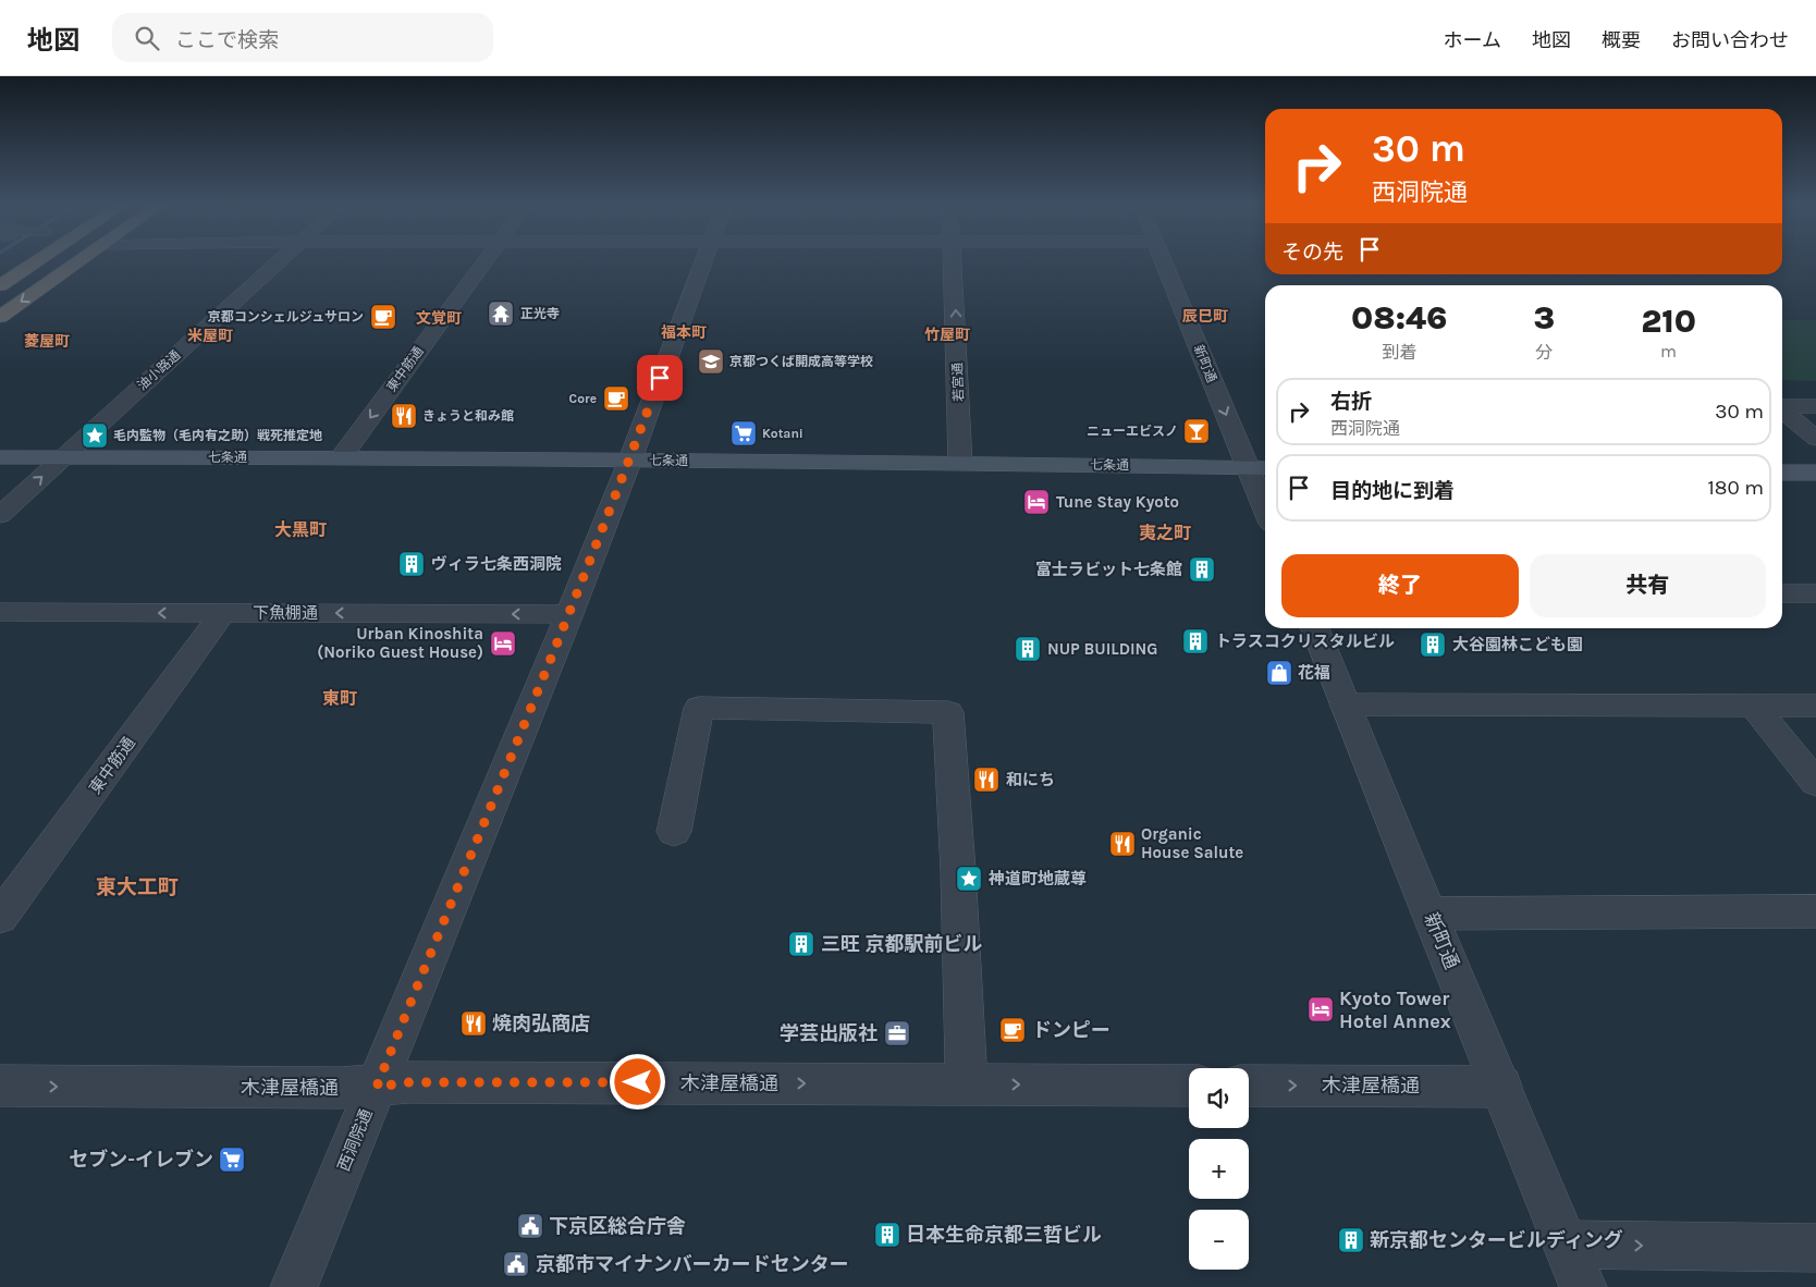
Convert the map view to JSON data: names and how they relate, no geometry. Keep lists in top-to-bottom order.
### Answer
{
  "streets": {
    "main road": ["七条通"],
    "street": [
      "新町通",
      "東中筋通",
      "油小路通",
      "若宮通",
      "下魚棚通",
      "木津屋橋通",
      "西洞院通"
    ]
  },
  "crossings": [
    ["新町通", "七条通"],
    ["新町通", "木津屋橋通"],
    ["東中筋通", "七条通"],
    ["東中筋通", "下魚棚通"],
    ["油小路通", "七条通"],
    ["若宮通", "七条通"],
    ["七条通", "西洞院通"],
    ["下魚棚通", "西洞院通"],
    ["木津屋橋通", "西洞院通"]
  ],
  "one_way": [
    "東中筋通",
    "若宮通",
    "下魚棚通",
    "木津屋橋通"
  ],
  "districts": [
    "辰巳町",
    "文覚町",
    "福本町",
    "竹屋町",
    "米屋町",
    "菱屋町",
    "大黒町",
    "夷之町",
    "東町",
    "東大工町"
  ],
  "places": {
    "temple": ["正光寺"],
    "cafe": ["京都コンシェルジュサロン", "Core", "ドンピー"],
    "school or university": ["京都つくば開成高等学校"],
    "restaurant": [
      "きょうと和み館",
      "和にち",
      "Organic House Salute",
      "焼肉弘商店"
    ],
    "bar": ["ニューエビスノ"],
    "supermarket": ["Kotani", "セブン-イレブン"],
    "place": ["毛内監物（毛内有之助）戦死推定地", "神道町地蔵尊"],
    "hotel": ["Tune Stay Kyoto", "Urban Kinoshita (Noriko Guest House)", "Kyoto Tower Hotel Annex"],
    "building": [
      "ヴィラ七条西洞院",
      "富士ラビット七条館",
      "トラスコクリスタルビル",
      "大谷園林こども園",
      "NUP BUILDING",
      "三旺 京都駅前ビル",
      "日本生命京都三哲ビル",
      "新京都センタービルディング"
    ],
    "shop": ["花福"],
    "office": ["学芸出版社"],
    "public building": ["下京区総合庁舎", "京都市マイナンバーカードセンター"]
  },
  "page": {
    "header": "地図",
    "search": "ここで検索",
    "nav": [
      "ホーム",
      "地図",
      "概要",
      "お問い合わせ"
    ],
    "turn": ["30 m", "西洞院通"],
    "then": "その先",
    "eta": [
      "08:46",
      "到着",
      "3",
      "分",
      "210",
      "m"
    ],
    "list": [
      {
        "name": "右折",
        "note": "西洞院通",
        "value": "30 m"
      },
      {
        "name": "目的地に到着",
        "value": "180 m"
      }
    ],
    "buttons": ["終了", "共有"],
    "map_buttons": ["+", "−"]
  }
}
